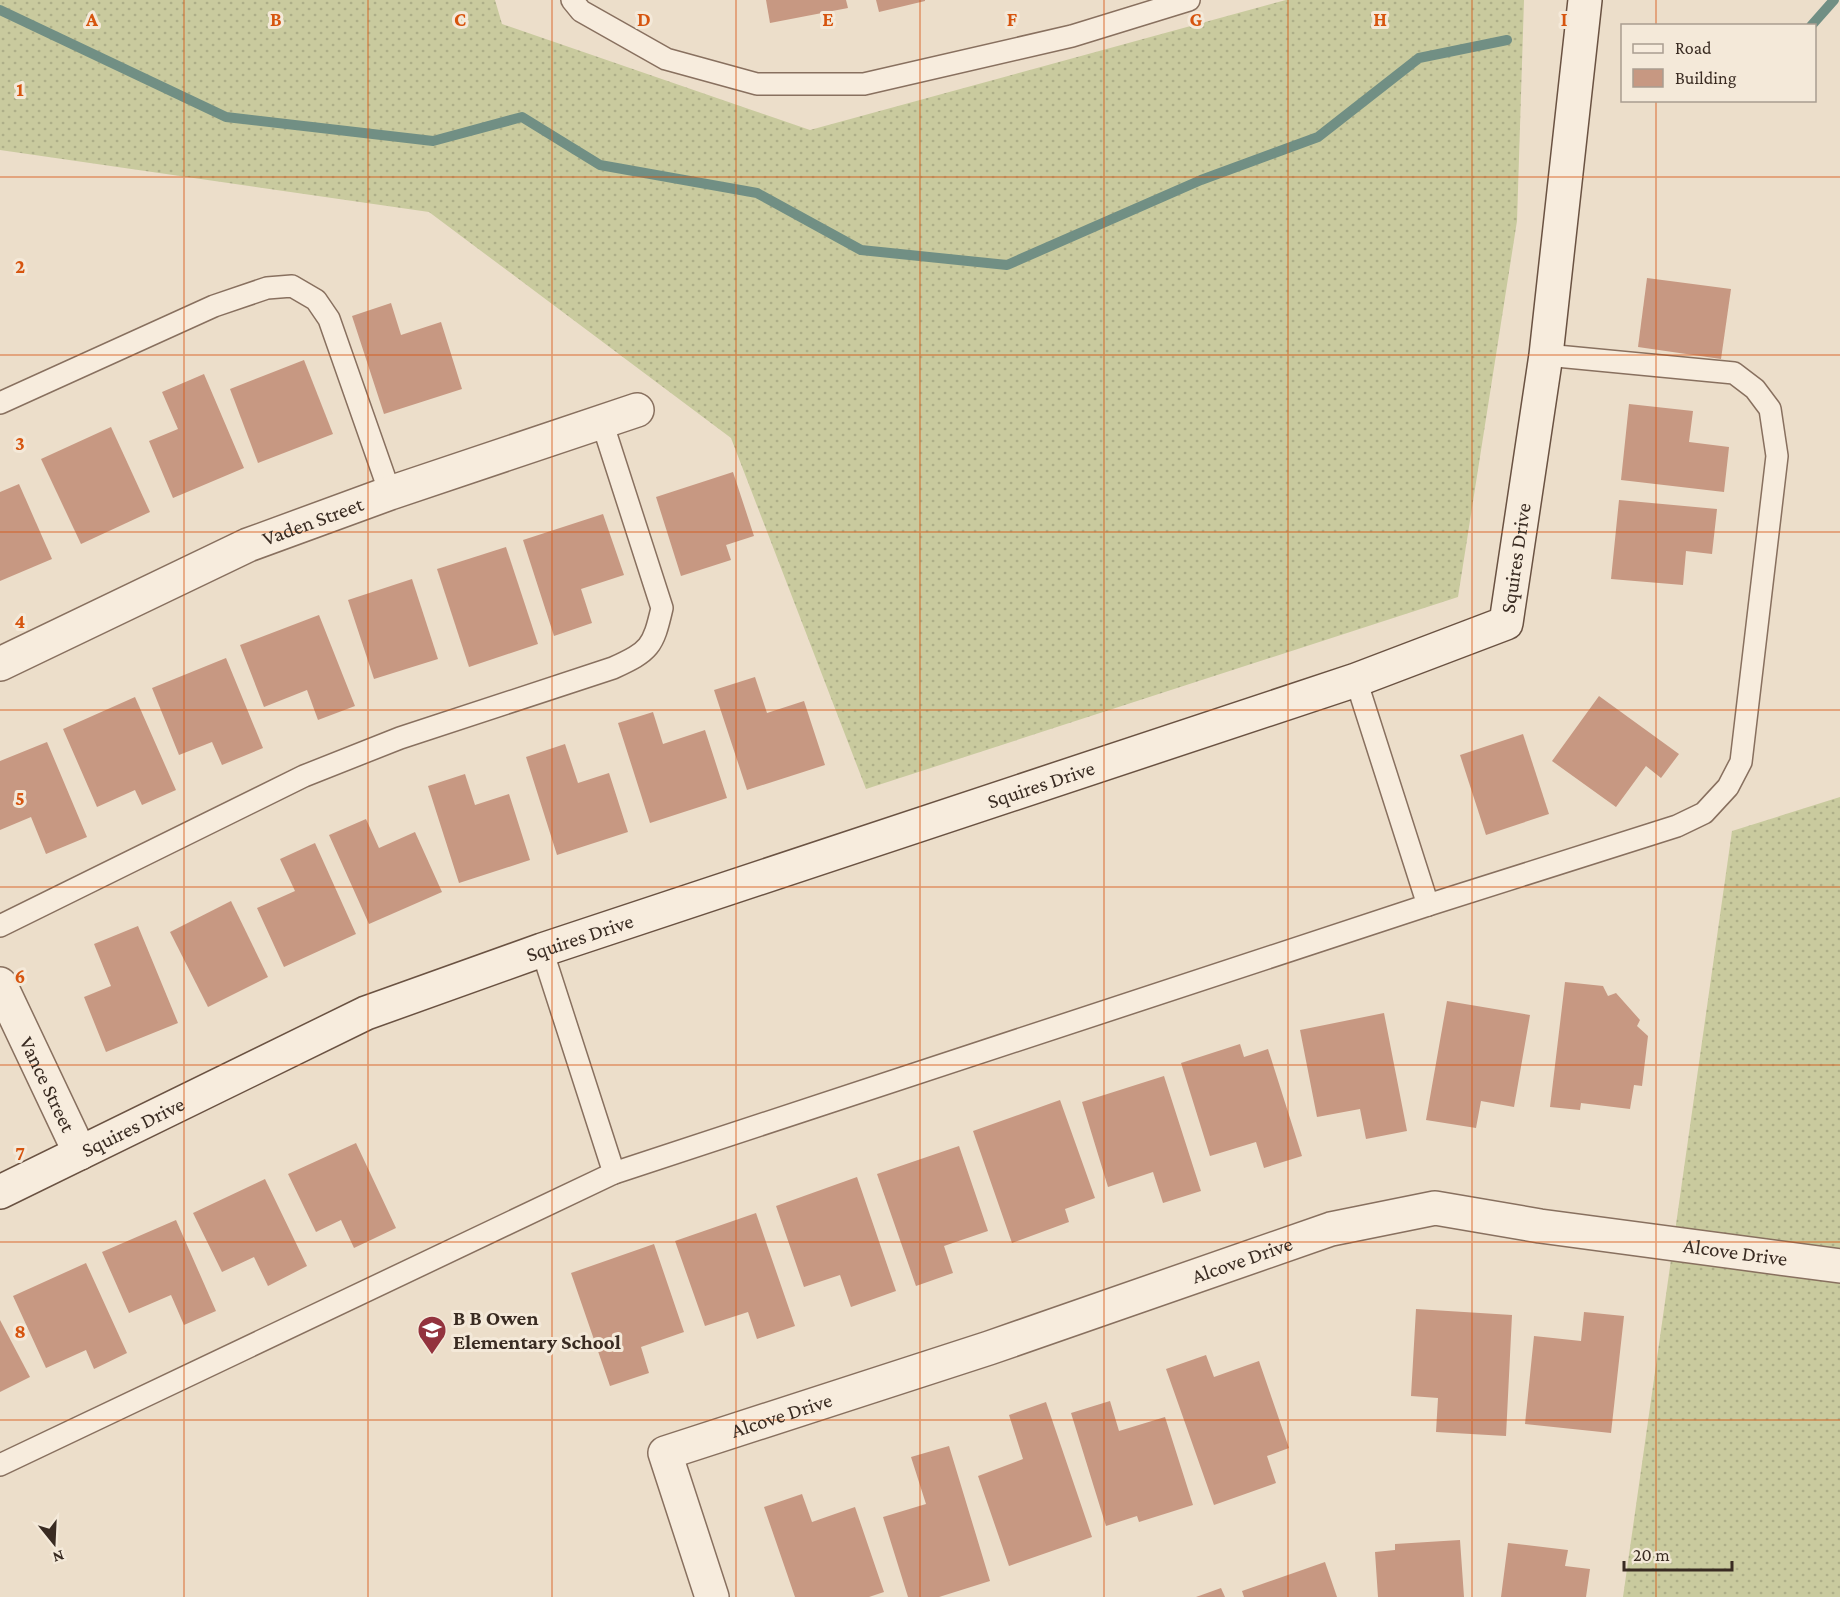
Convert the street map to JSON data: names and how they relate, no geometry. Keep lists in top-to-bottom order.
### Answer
{
  "streets": {
    "street": [
      "Vaden Street",
      "Squires Drive",
      "Vance Street",
      "Alcove Drive"
    ]
  },
  "crossings": [
    ["Squires Drive", "Vance Street"]
  ],
  "places": {
    "school or university": ["B B Owen Elementary School"]
  },
  "legend": ["Road", "Building"],
  "scale_bar": "20 m",
  "north": "bottom",
  "grid": {
    "columns": [
      "A",
      "B",
      "C",
      "D",
      "E",
      "F",
      "G",
      "H",
      "I"
    ],
    "rows": [
      "1",
      "2",
      "3",
      "4",
      "5",
      "6",
      "7",
      "8"
    ]
  }
}
